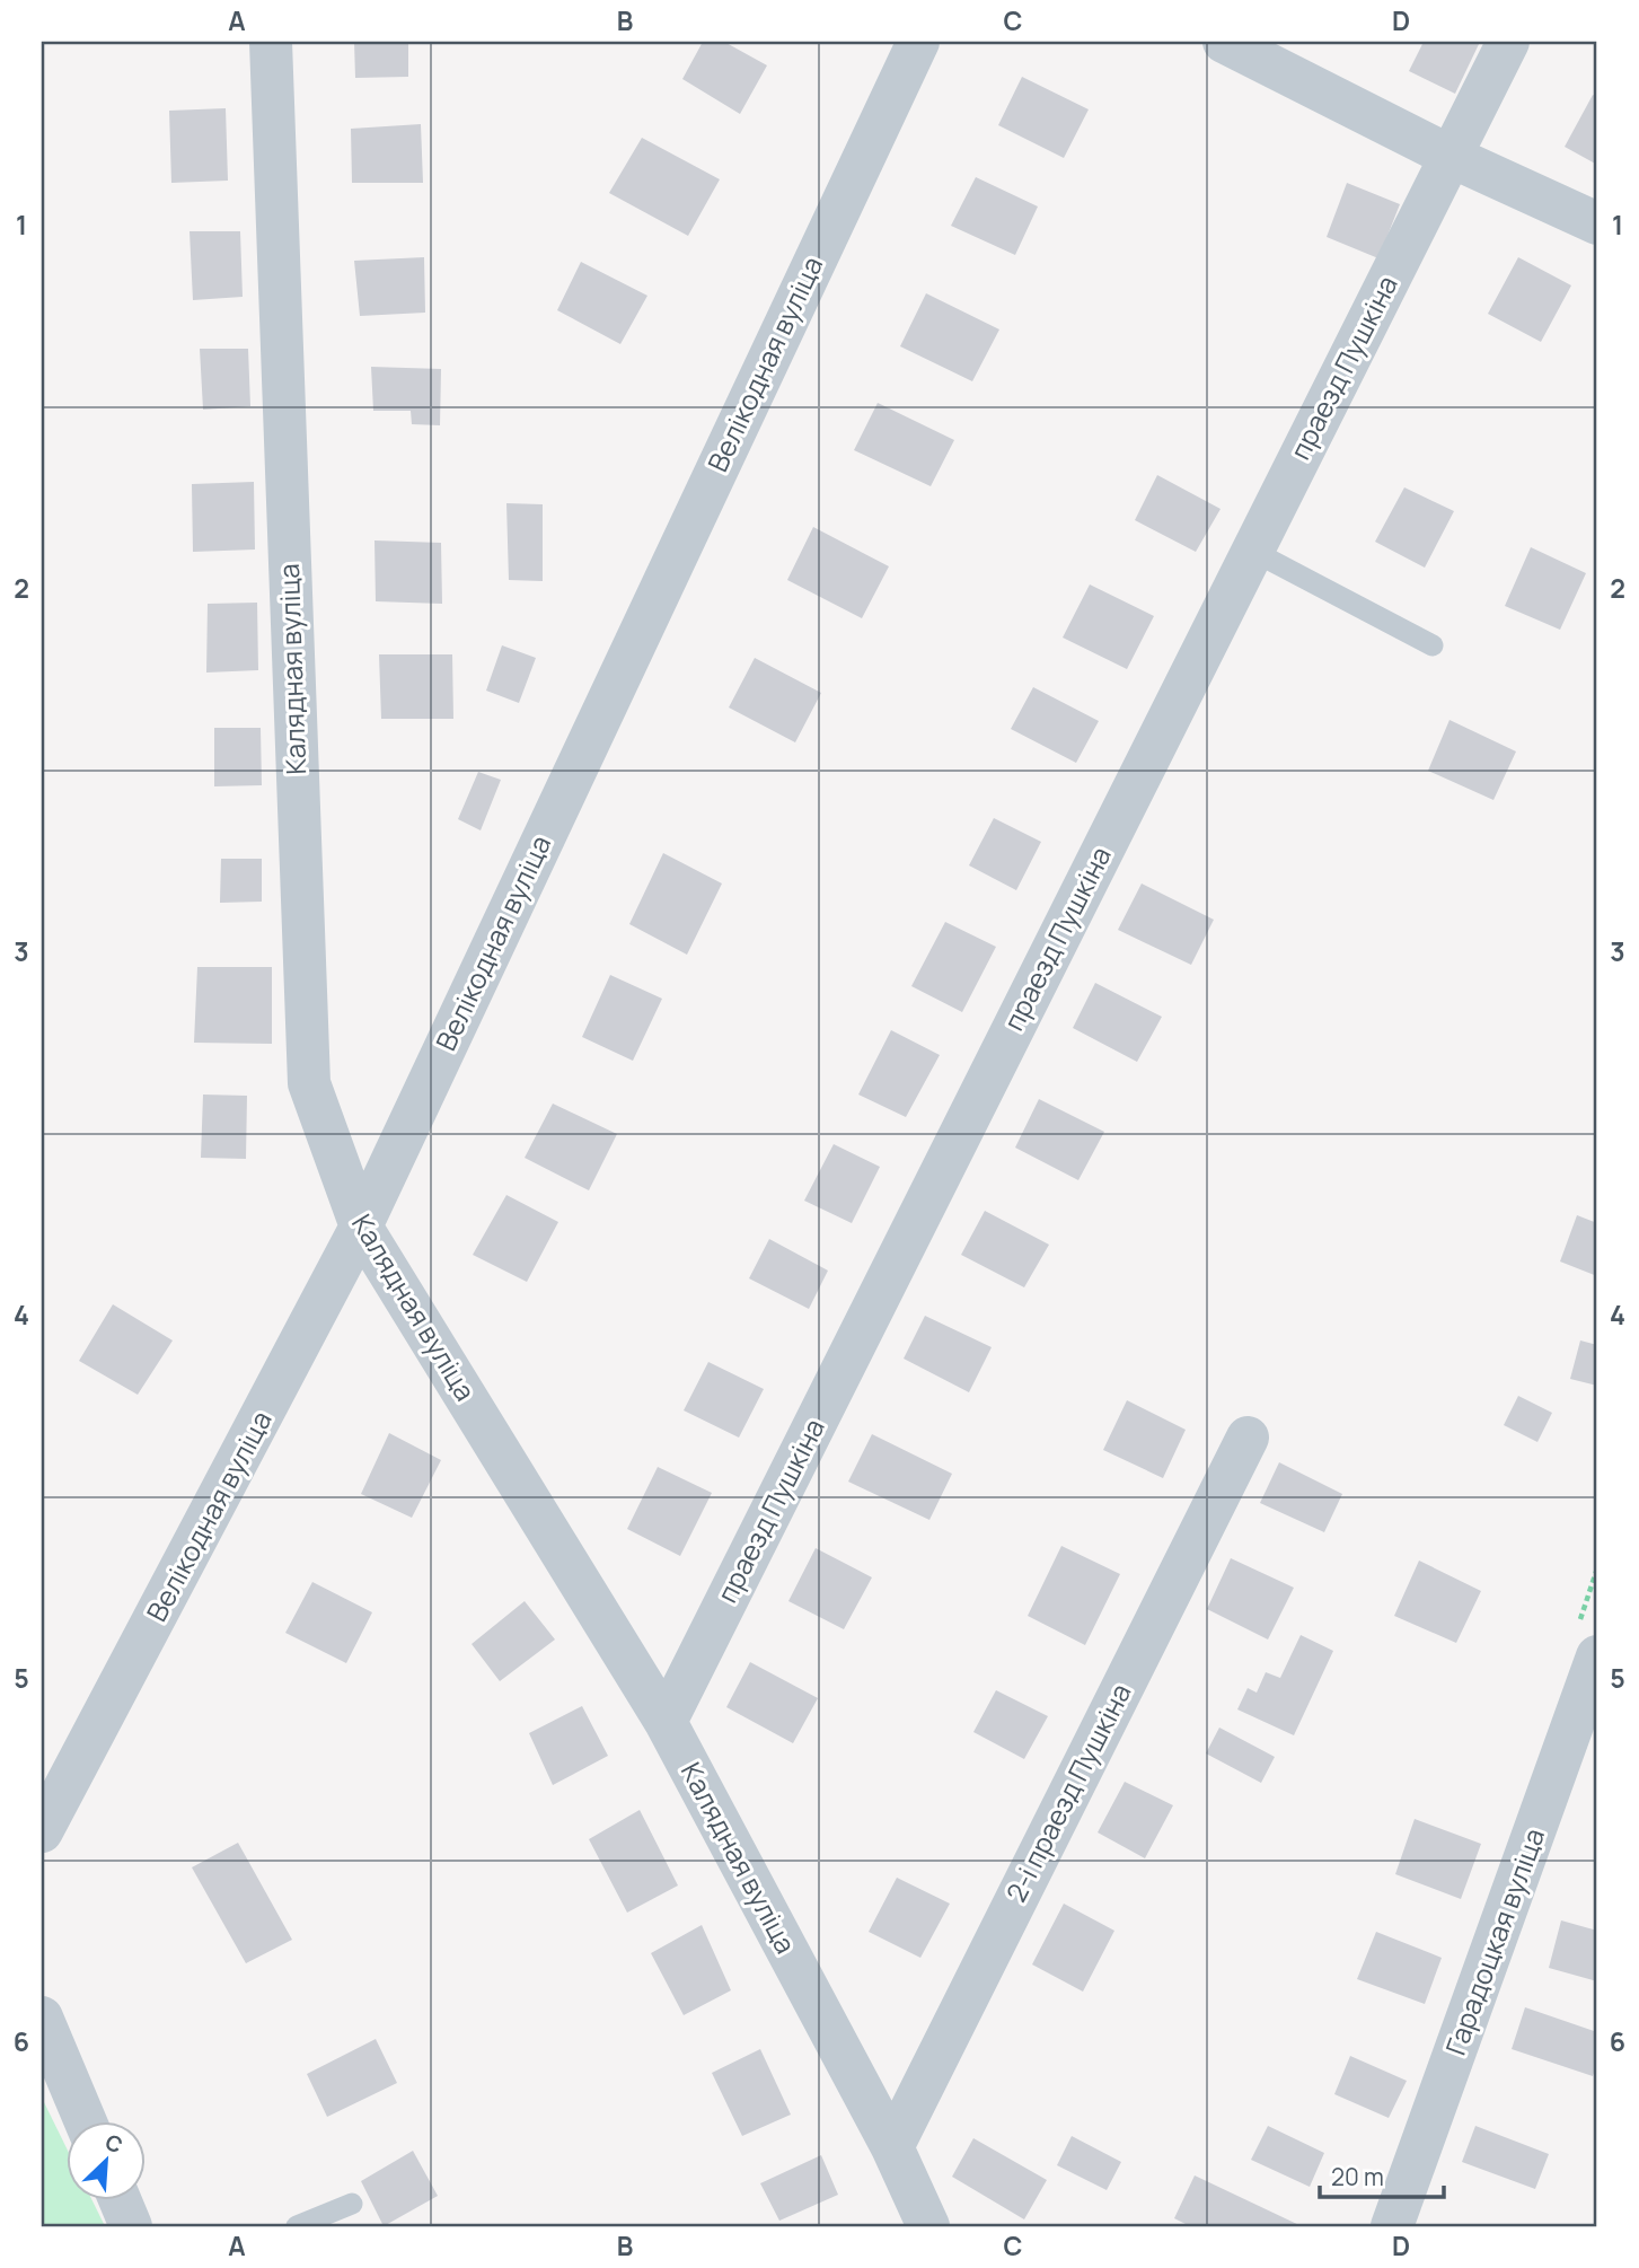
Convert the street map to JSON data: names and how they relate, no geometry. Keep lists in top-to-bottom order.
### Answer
{
  "streets": {
    "street": [
      "Велікодная вуліца",
      "праезд Пушкіна",
      "Калядная вуліца",
      "2-і праезд Пушкіна",
      "Гарадоцкая вуліца"
    ]
  },
  "crossings": [
    ["Велікодная вуліца", "Калядная вуліца"],
    ["праезд Пушкіна", "Калядная вуліца"],
    ["Калядная вуліца", "2-і праезд Пушкіна"]
  ],
  "scale_bar": "20 m",
  "north": "top right",
  "grid": {
    "columns": [
      "A",
      "B",
      "C",
      "D"
    ],
    "rows": [
      "1",
      "2",
      "3",
      "4",
      "5",
      "6"
    ]
  }
}
